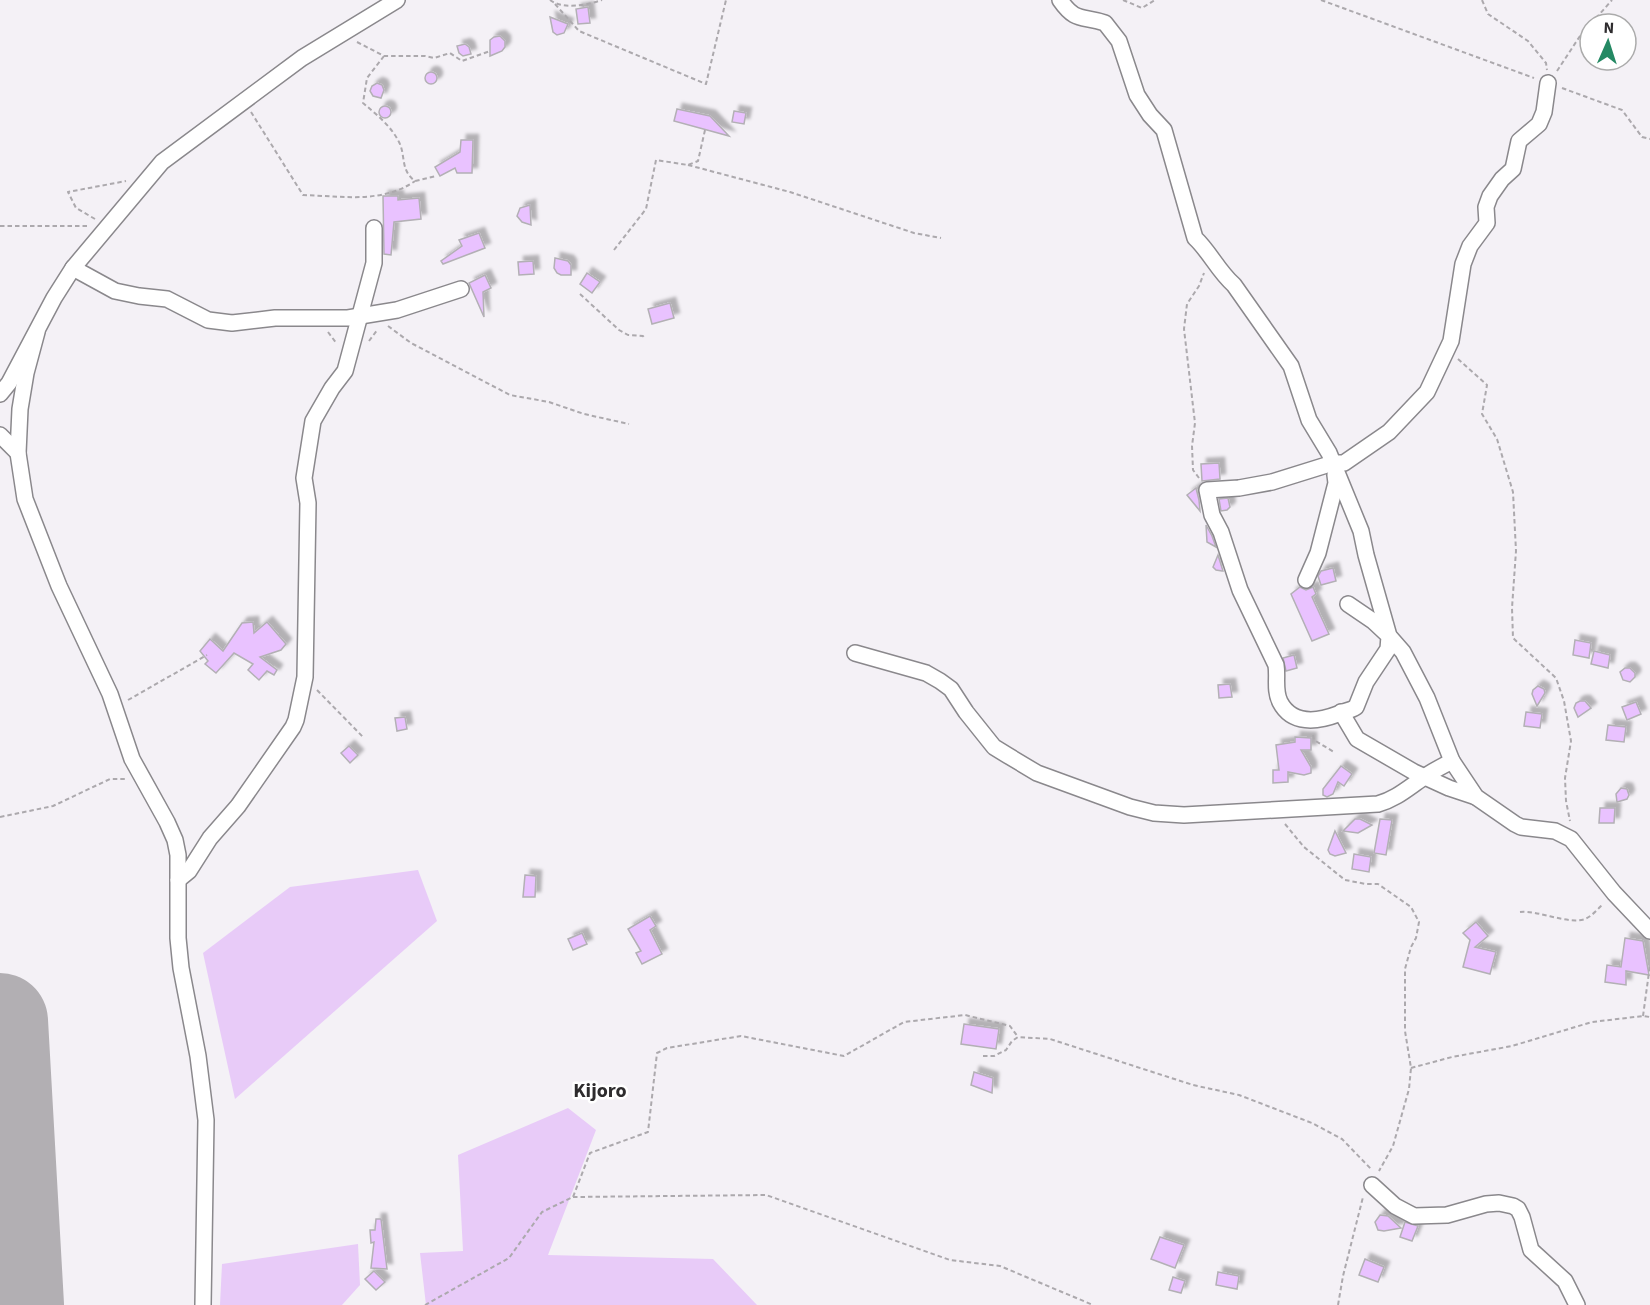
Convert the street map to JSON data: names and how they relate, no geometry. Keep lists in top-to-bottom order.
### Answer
{
  "districts": ["Kijoro"],
  "north": "top"
}
